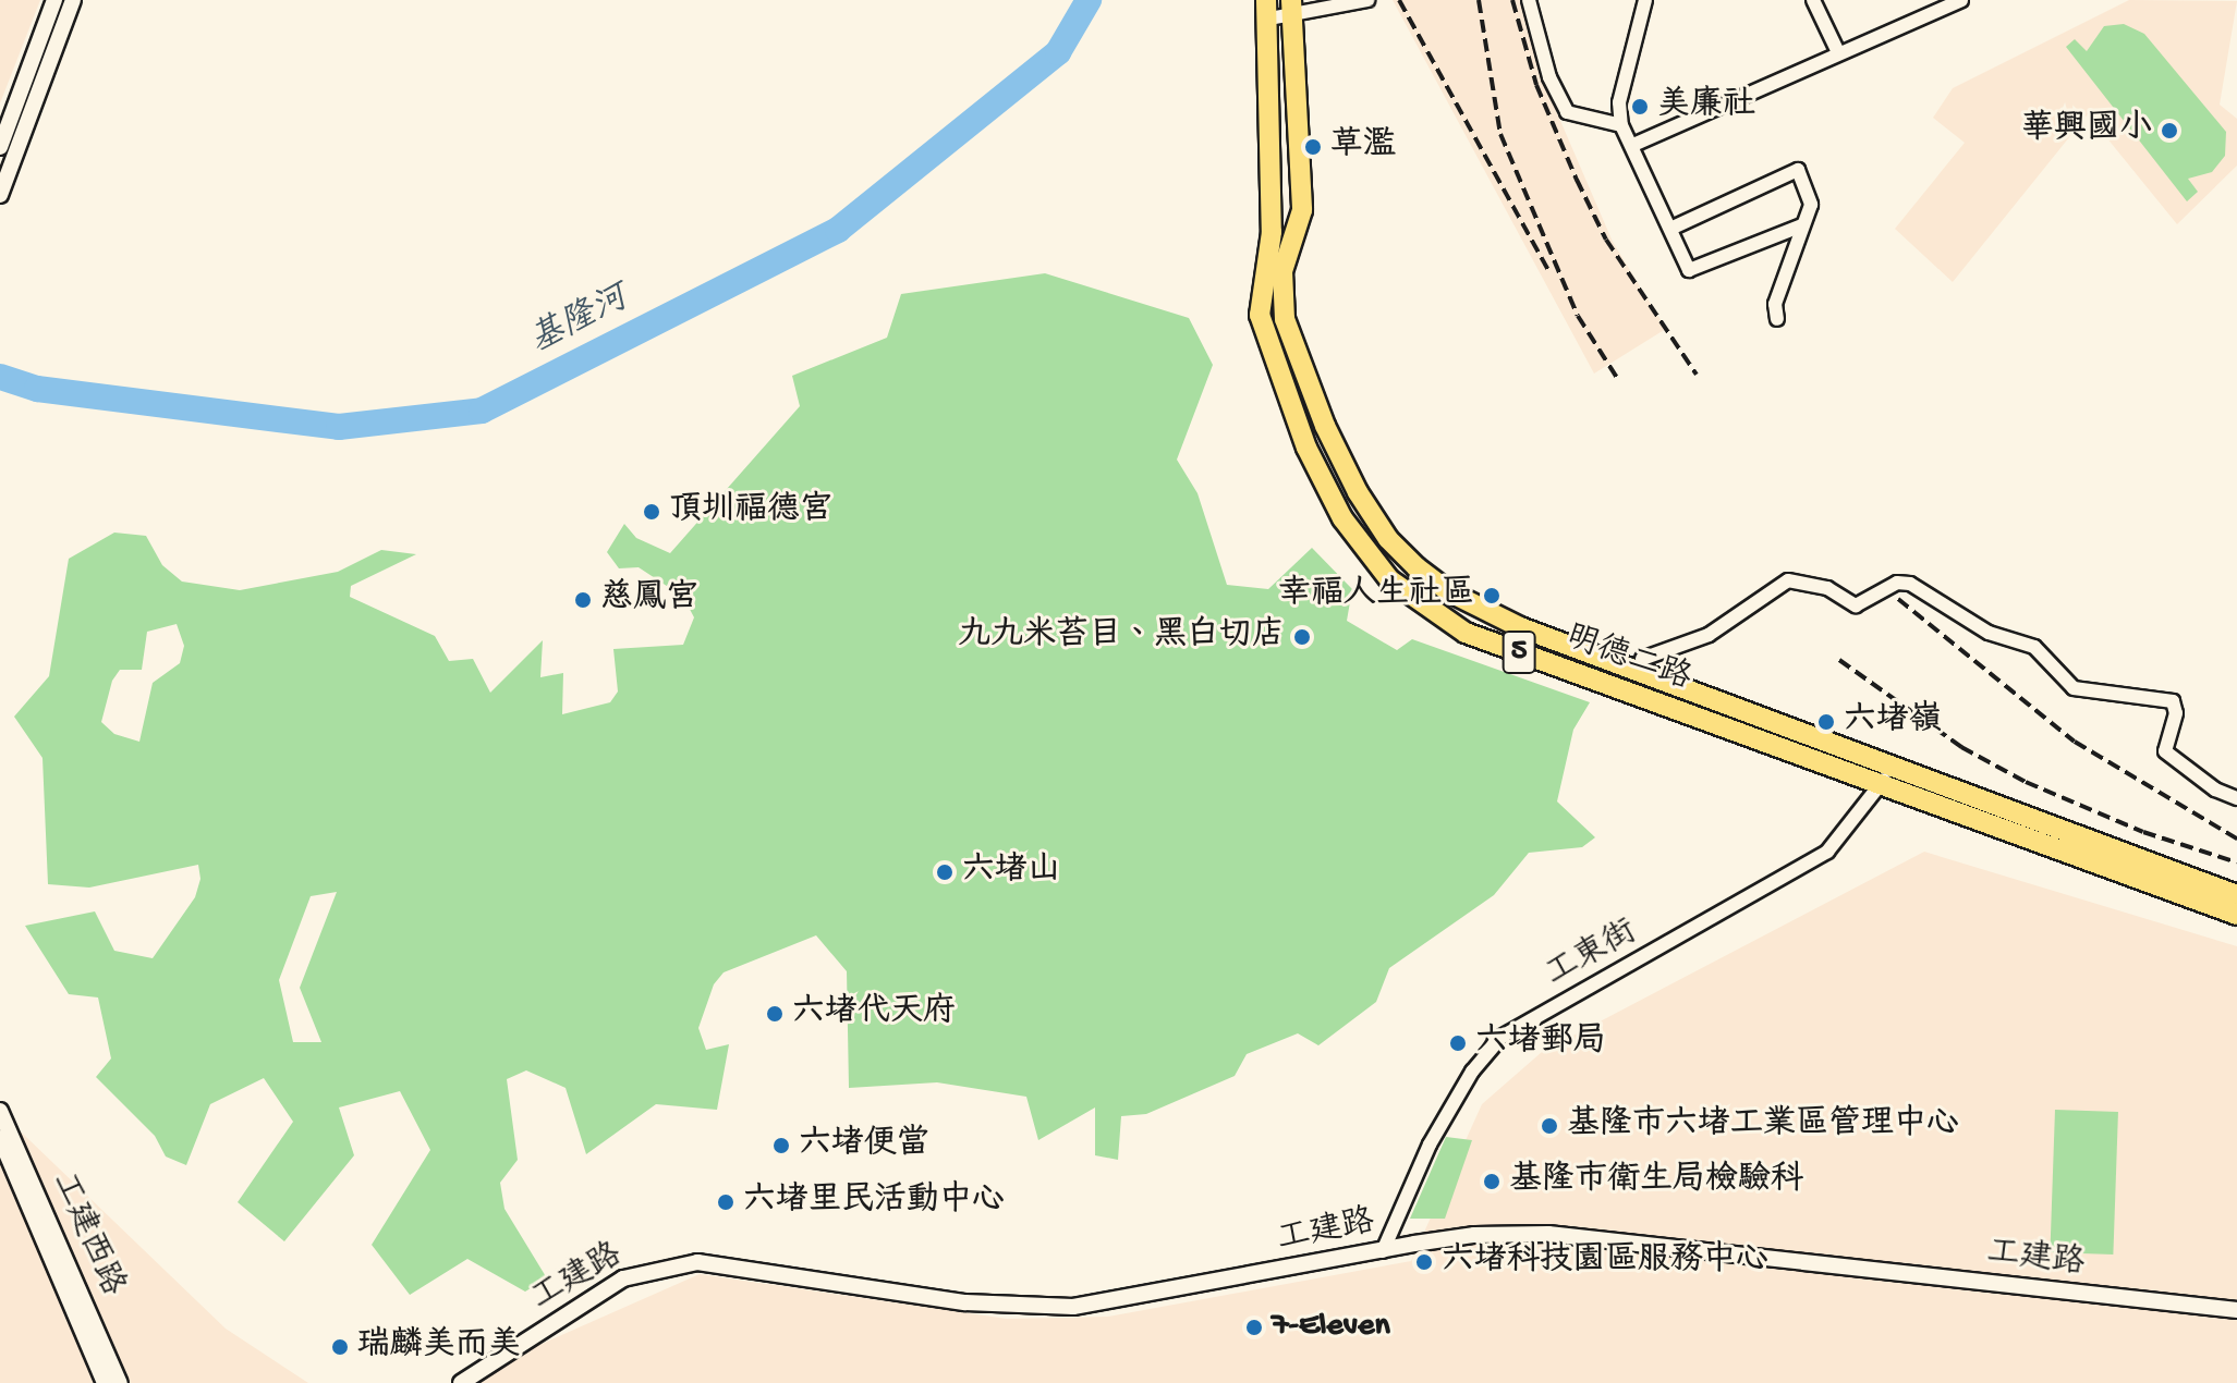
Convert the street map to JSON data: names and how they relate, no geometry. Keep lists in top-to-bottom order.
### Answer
{
  "streets": {
    "main road": ["5", "明德二路"],
    "street": ["工東街", "工建路", "工建西路"]
  },
  "crossings": [
    ["明德二路", "工東街"],
    ["工東街", "工建路"]
  ],
  "water": ["基隆河"],
  "places": [
    "美廉社",
    "華興國小",
    "草濫",
    "頂圳福德宮",
    "幸福人生社區",
    "慈鳳宮",
    "九九米苔目、黑白切店",
    "六堵嶺",
    "六堵山",
    "六堵代天府",
    "六堵郵局",
    "基隆市六堵工業區管理中心",
    "六堵便當",
    "基隆市衛生局檢驗科",
    "六堵里民活動中心",
    "六堵科技園區服務中心",
    "7-Eleven",
    "瑞麟美而美"
  ]
}
